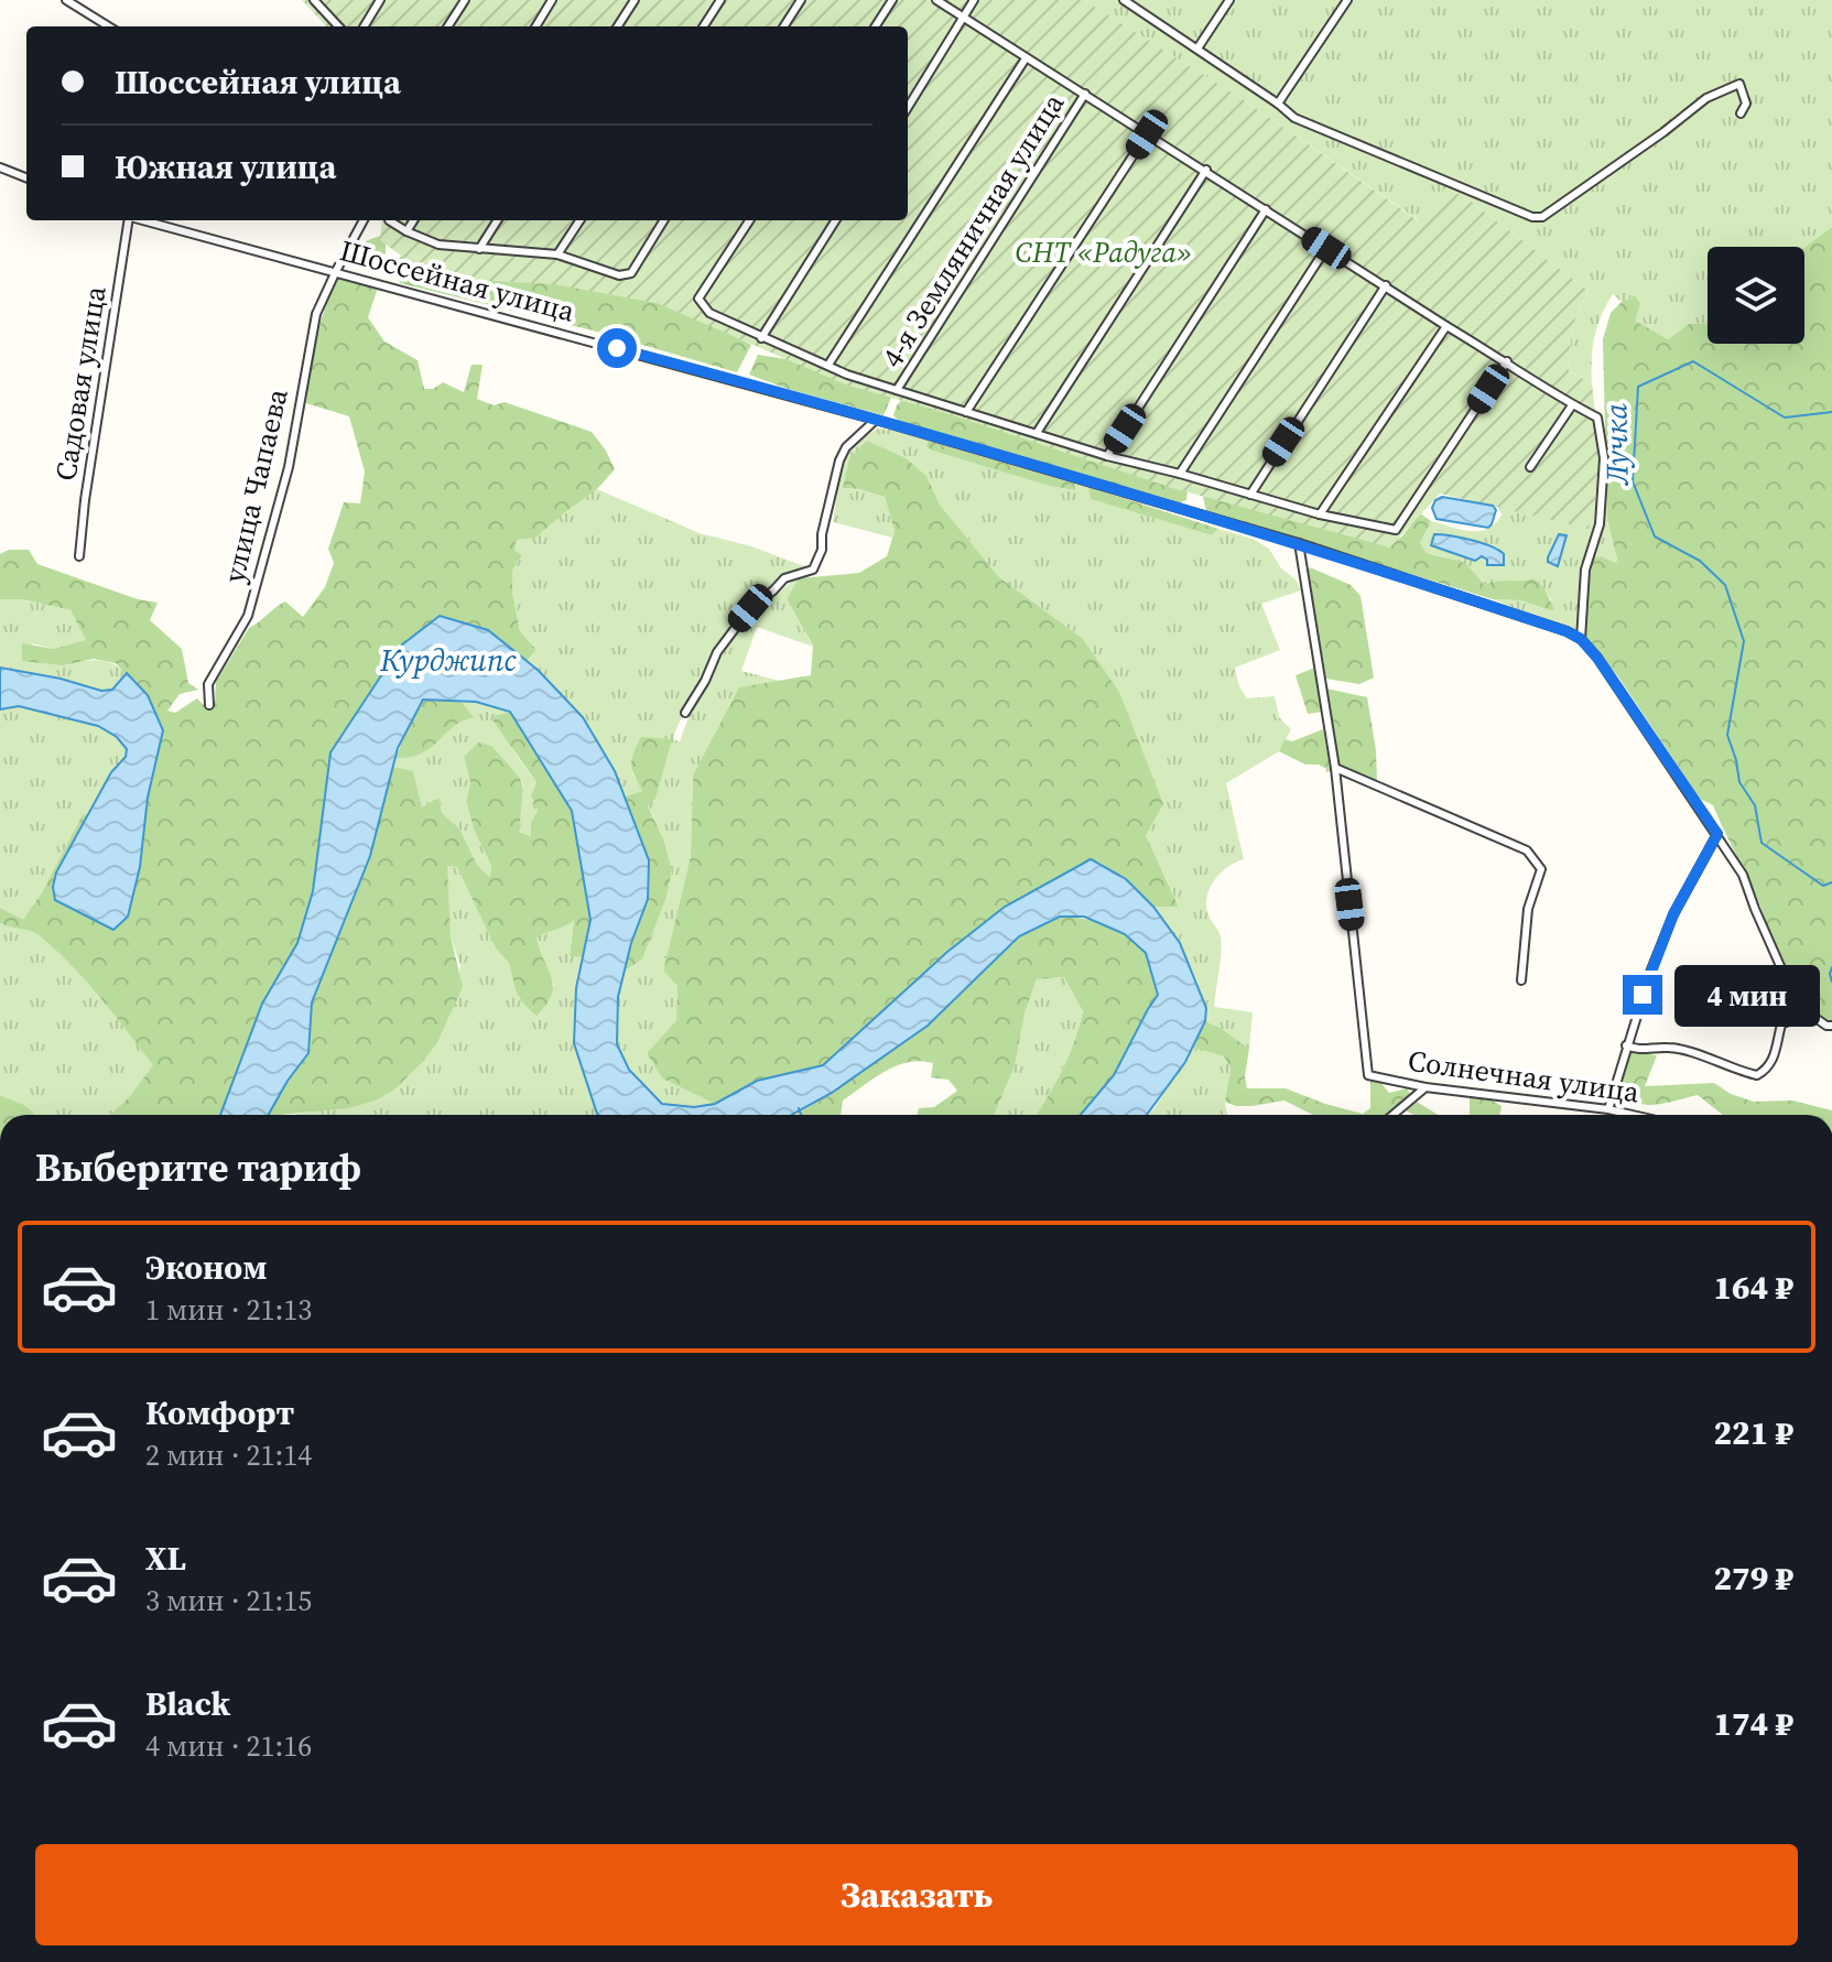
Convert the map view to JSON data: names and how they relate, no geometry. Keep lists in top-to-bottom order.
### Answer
{
  "streets": {
    "street": [
      "4-я Земляничная улица",
      "Шоссейная улица",
      "Садовая улица",
      "улица Чапаева",
      "Солнечная улица"
    ]
  },
  "crossings": [
    ["Шоссейная улица", "улица Чапаева"]
  ],
  "water": ["Лучка", "Курджипс"],
  "parks": ["СНТ «Радуга»"],
  "page": {
    "banner": ["Шоссейная улица", "Южная улица"],
    "bubble": "4 мин",
    "heading": "Выберите тариф",
    "list": [
      {
        "name": "Эконом",
        "note": "1 мин · 21:13",
        "value": "164 ₽"
      },
      {
        "name": "Комфорт",
        "note": "2 мин · 21:14",
        "value": "221 ₽"
      },
      {
        "name": "XL",
        "note": "3 мин · 21:15",
        "value": "279 ₽"
      },
      {
        "name": "Black",
        "note": "4 мин · 21:16",
        "value": "174 ₽"
      }
    ],
    "buttons": "Заказать"
  }
}
